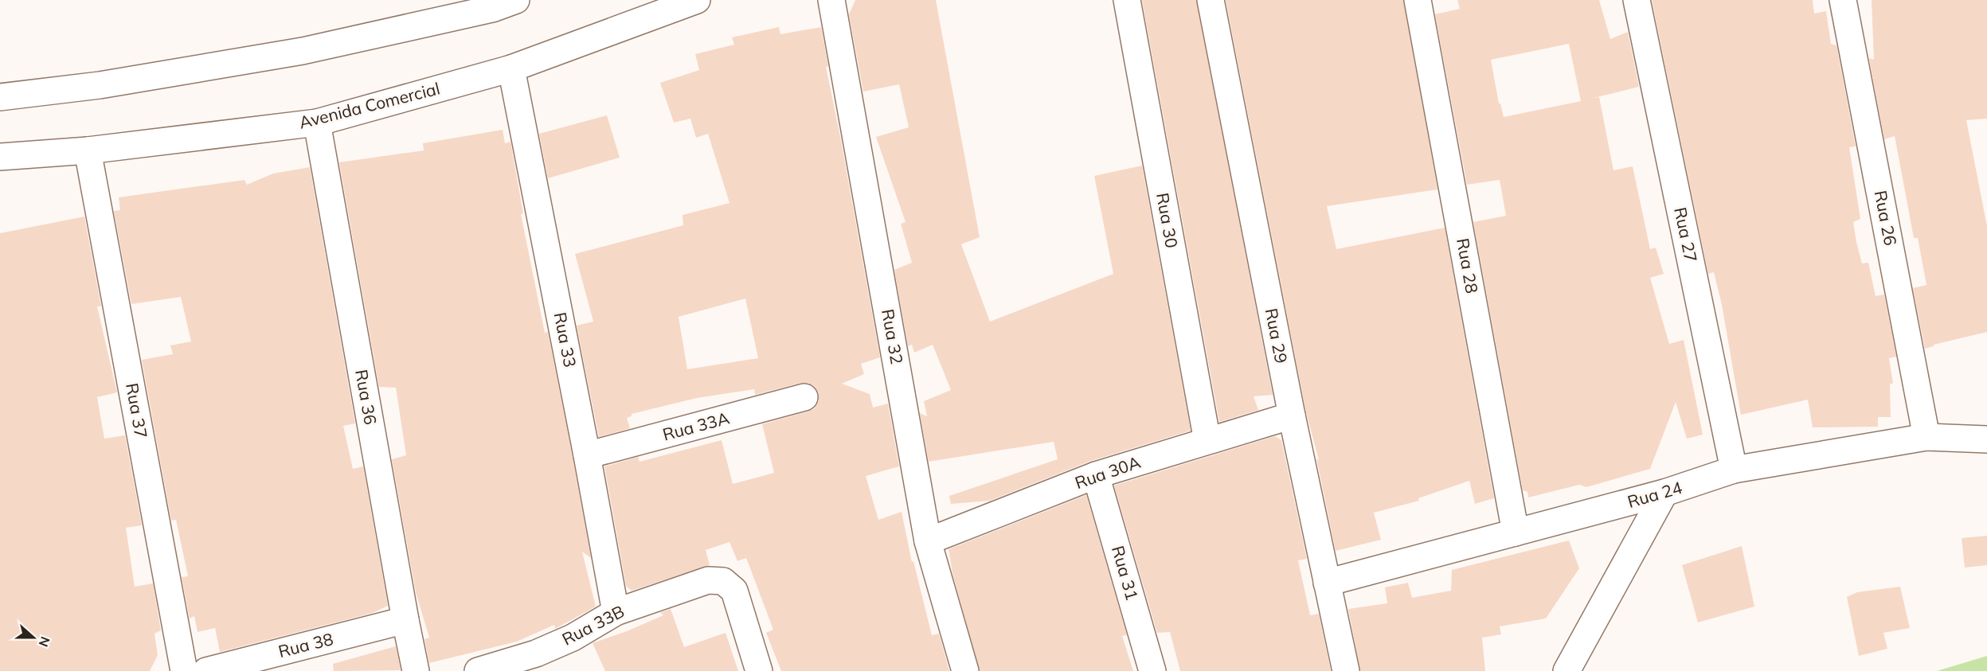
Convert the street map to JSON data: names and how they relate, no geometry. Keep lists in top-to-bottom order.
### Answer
{
  "streets": {
    "street": [
      "Avenida Comercial",
      "Rua 26",
      "Rua 30",
      "Rua 27",
      "Rua 28",
      "Rua 29",
      "Rua 32",
      "Rua 33",
      "Rua 36",
      "Rua 37",
      "Rua 33A",
      "Rua 30A",
      "Rua 24",
      "Rua 31",
      "Rua 33B",
      "Rua 38"
    ]
  },
  "crossings": [
    ["Avenida Comercial", "Rua 33"],
    ["Avenida Comercial", "Rua 36"],
    ["Avenida Comercial", "Rua 37"],
    ["Rua 26", "Rua 24"],
    ["Rua 30", "Rua 30A"],
    ["Rua 27", "Rua 24"],
    ["Rua 28", "Rua 24"],
    ["Rua 29", "Rua 30A"],
    ["Rua 29", "Rua 24"],
    ["Rua 32", "Rua 30A"],
    ["Rua 33", "Rua 33A"],
    ["Rua 33", "Rua 33B"],
    ["Rua 36", "Rua 38"],
    ["Rua 30A", "Rua 31"]
  ],
  "north": "right"
}
